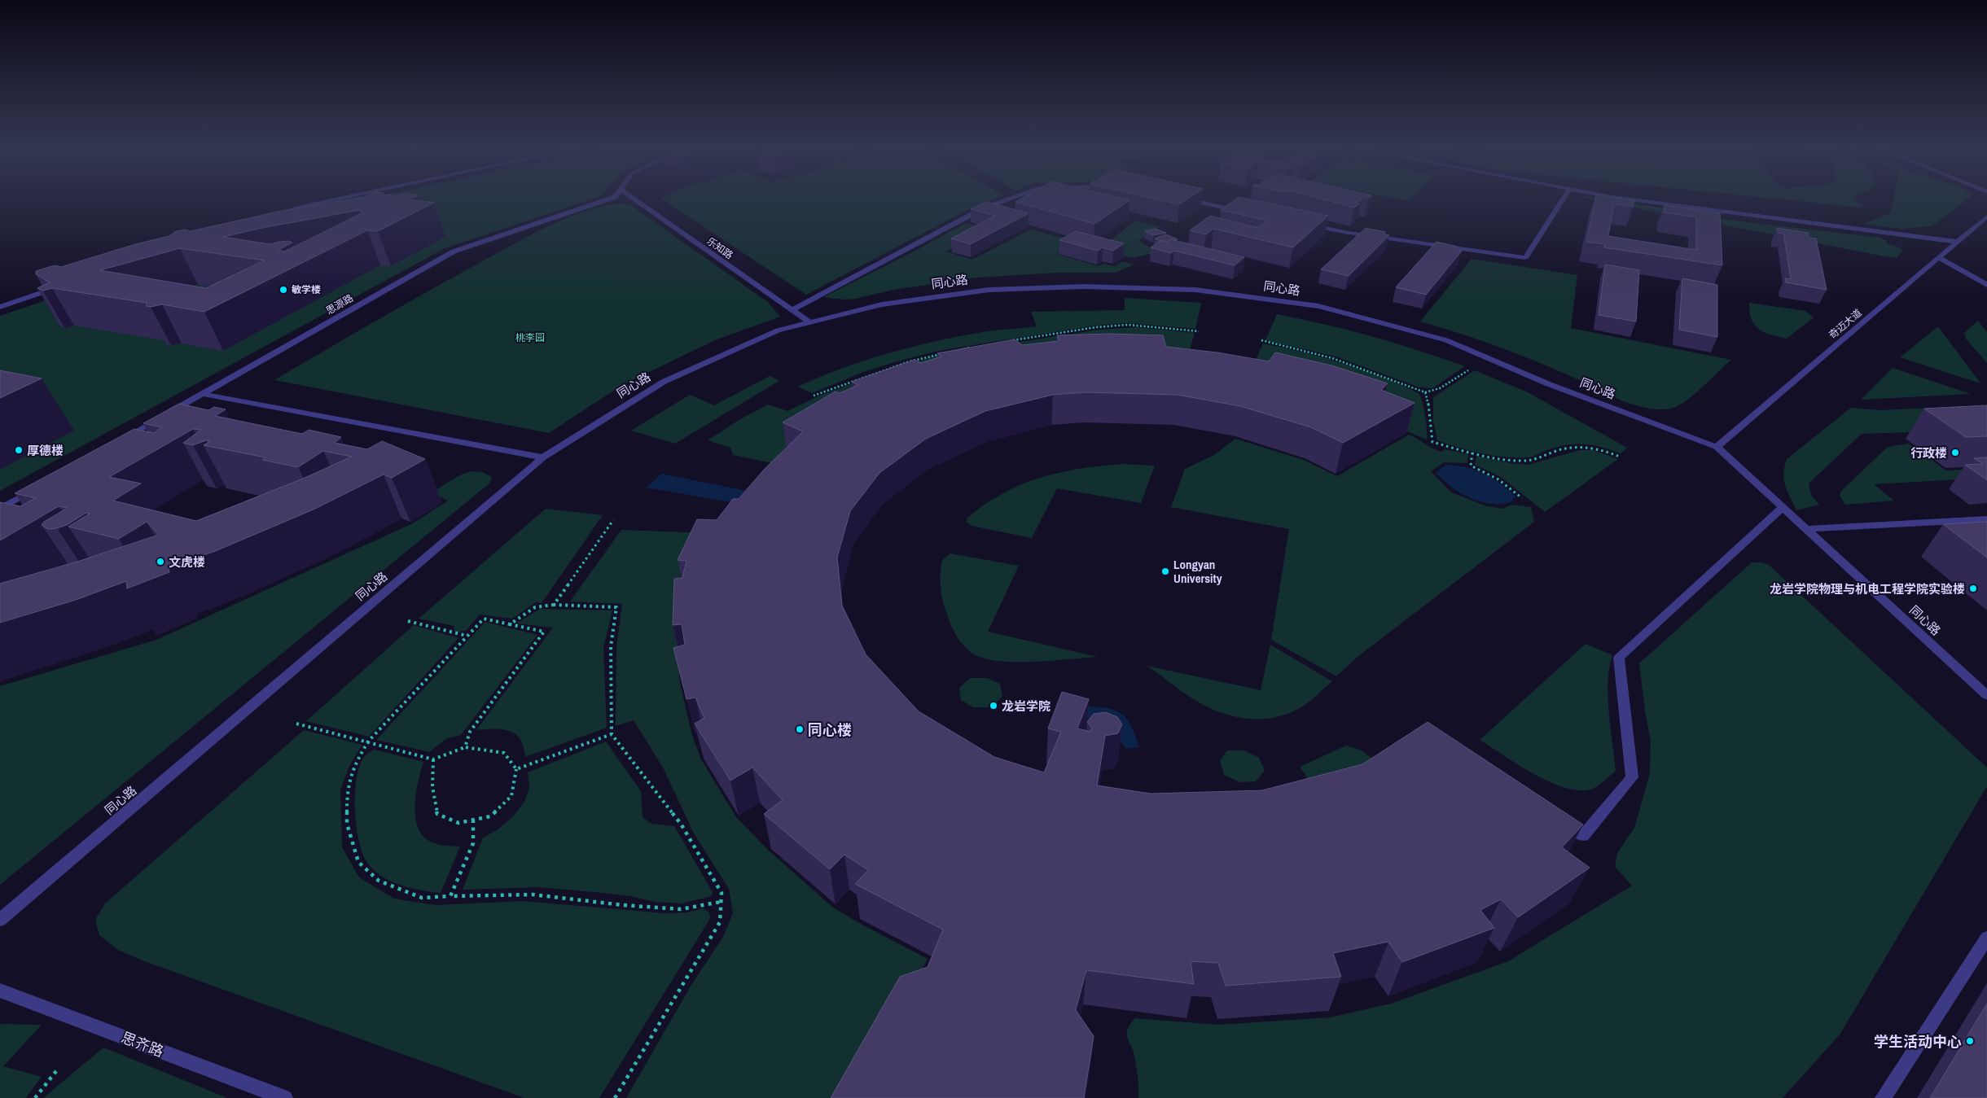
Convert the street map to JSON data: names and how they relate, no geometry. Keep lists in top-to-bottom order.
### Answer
{
  "streets": {
    "street": [
      "乐知路",
      "同心路",
      "思源路",
      "奇迈大道",
      "思齐路"
    ]
  },
  "crossings": [
    ["乐知路", "同心路"],
    ["同心路", "奇迈大道"]
  ],
  "parks": ["桃李园"],
  "places": [
    "敏学楼",
    "厚德楼",
    "行政楼",
    "文虎楼",
    "Longyan University",
    "龙岩学院物理与机电工程学院实验楼",
    "龙岩学院",
    "同心楼",
    "学生活动中心"
  ]
}
